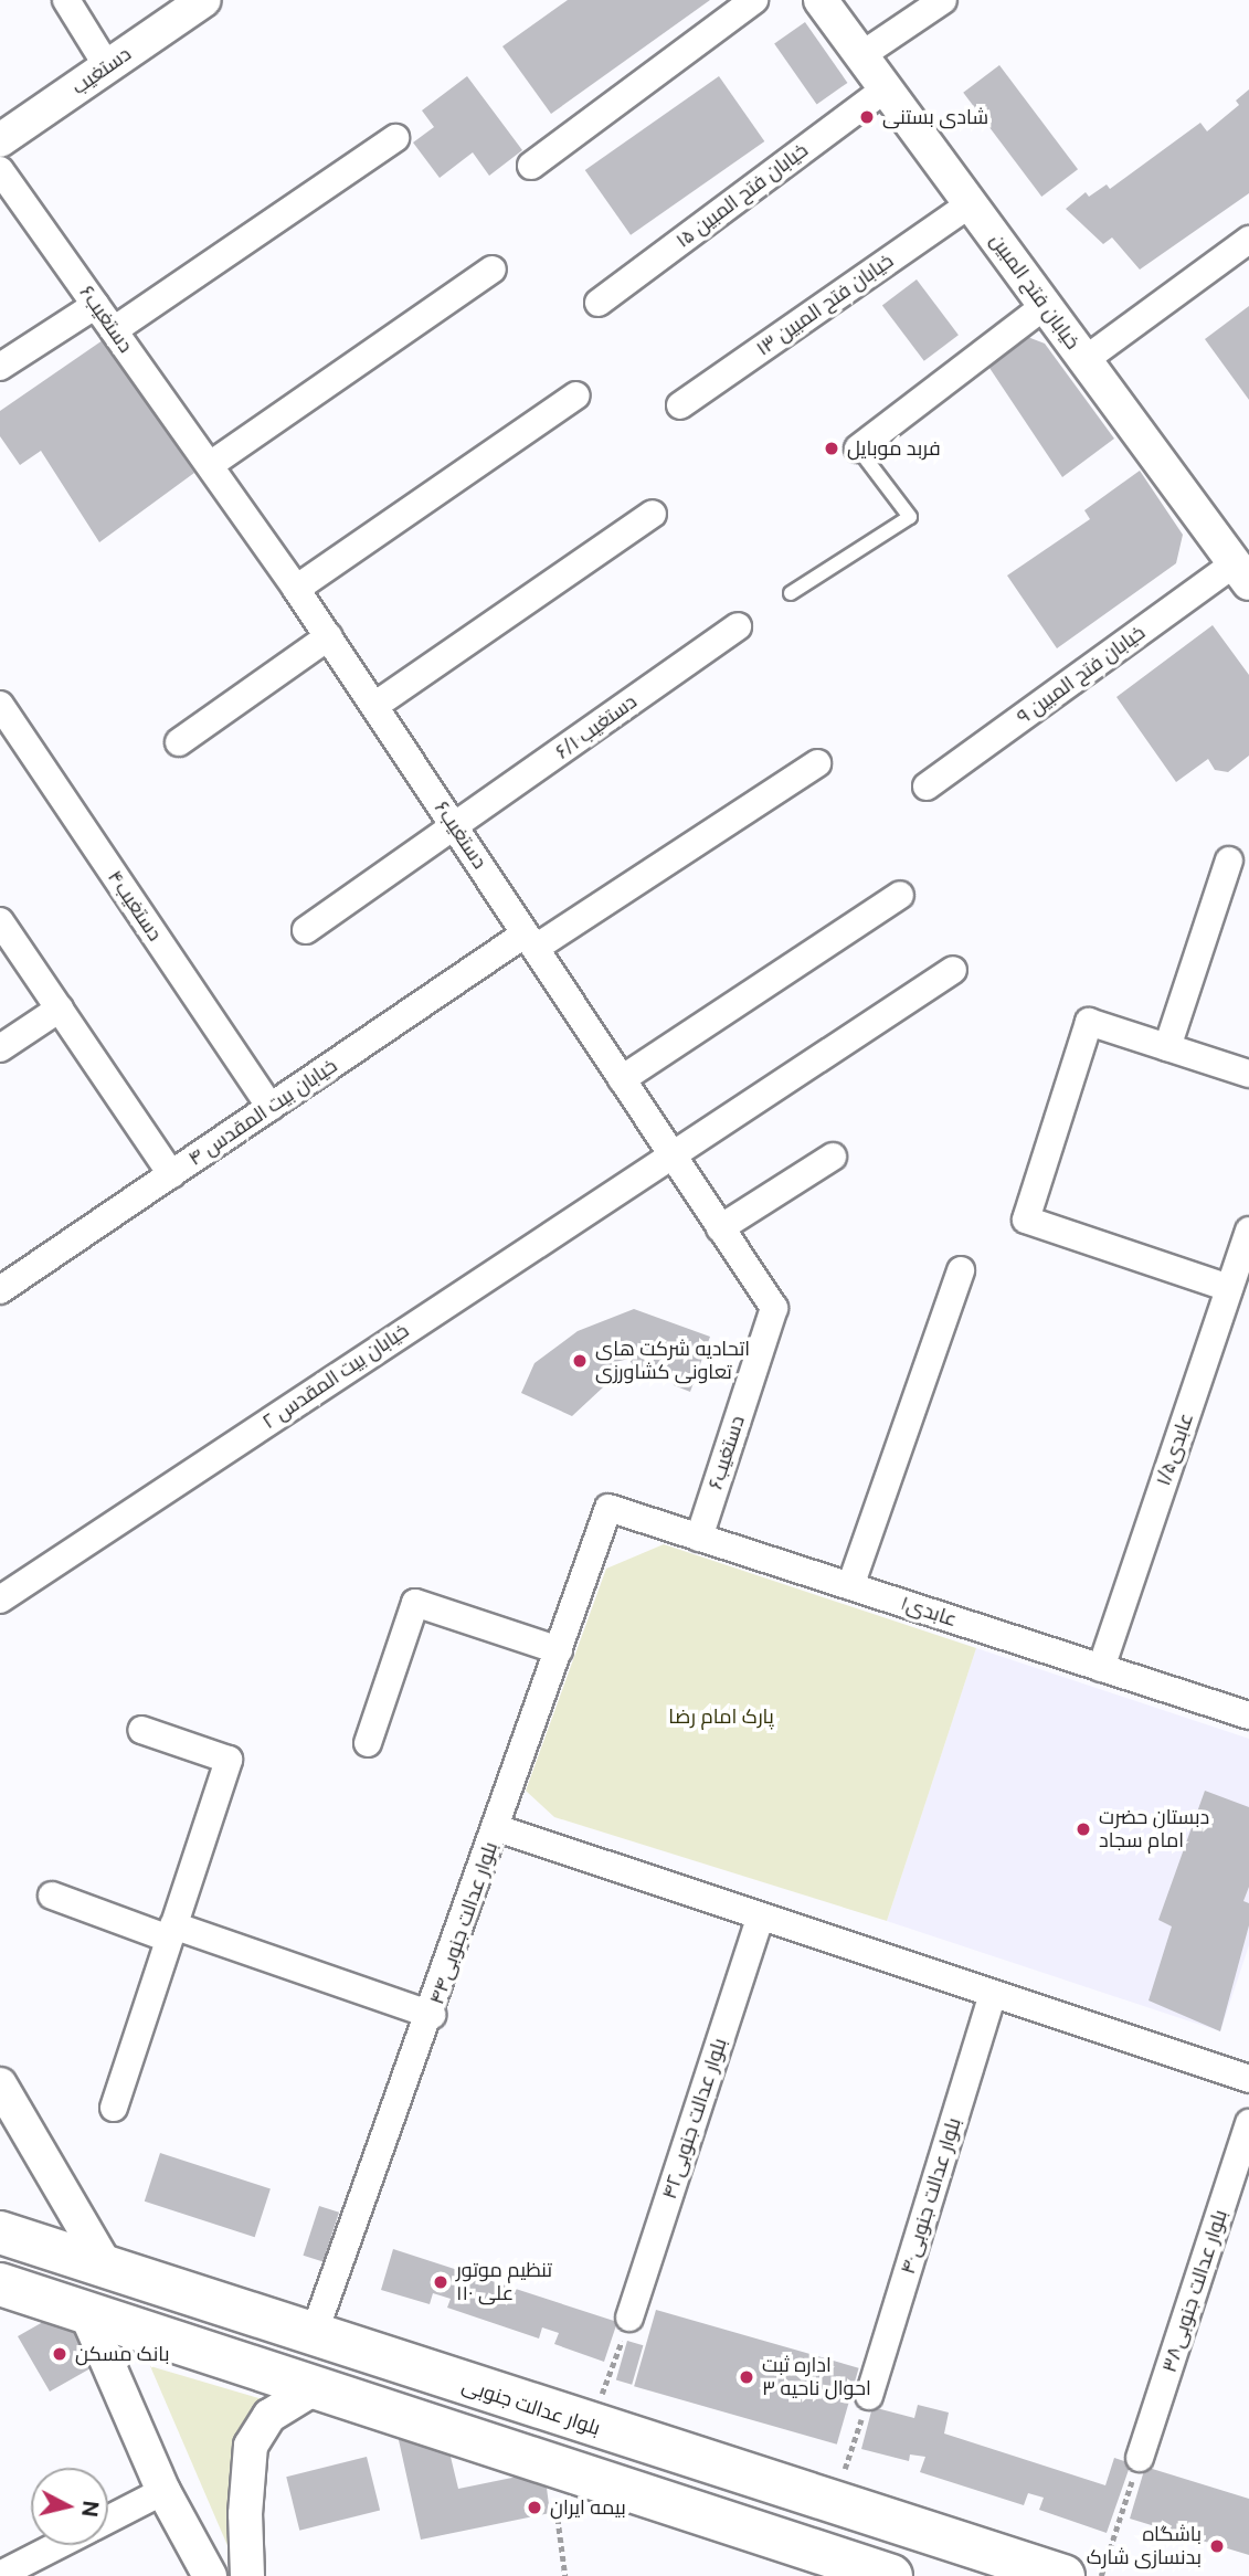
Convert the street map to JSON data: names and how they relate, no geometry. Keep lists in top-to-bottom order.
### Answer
{
  "streets": {
    "main road": ["بلوار عدالت جنوبی"],
    "street": [
      "دستغیب",
      "خیابان فتح المبین ۱۵",
      "خیابان فتح المبین",
      "خیابان فتح المبین ۱۳",
      "دستغیب۶",
      "خیابان فتح المبین ۹",
      "دستغیب۶/۱۰",
      "دستغیب۴",
      "خیابان بیت المقدس ۴",
      "خیابان بیت المقدس ۲",
      "عابدی۱/۵",
      "۱عابدی",
      "بلوار عدالت جنوبی۴۴",
      "بلوار عدالت جنوبی۴۲",
      "بلوار عدالت جنوبی۴۰",
      "بلوار عدالت جنوبی۳۸"
    ]
  },
  "crossings": [
    ["خیابان فتح المبین ۱۵", "خیابان فتح المبین"],
    ["خیابان فتح المبین", "خیابان فتح المبین ۱۳"],
    ["خیابان فتح المبین", "خیابان فتح المبین ۹"],
    ["دستغیب۶", "دستغیب۶/۱۰"],
    ["دستغیب۶", "خیابان بیت المقدس ۴"],
    ["دستغیب۶", "خیابان بیت المقدس ۲"],
    ["دستغیب۶", "۱عابدی"],
    ["دستغیب۴", "خیابان بیت المقدس ۴"],
    ["عابدی۱/۵", "۱عابدی"],
    ["۱عابدی", "بلوار عدالت جنوبی۴۴"],
    ["بلوار عدالت جنوبی۴۴", "بلوار عدالت جنوبی"]
  ],
  "parks": ["پارک امام رضا"],
  "places": [
    "شادی بستنی",
    "فربد موبایل",
    "اتحادیه شرکت های تعاونی کشاورزی",
    "دبستان حضرت امام سجاد",
    "تنظیم موتور علی ۱۱۰",
    "بانک مسکن",
    "اداره ثبت احوال ناحیه ۳",
    "بیمه ایران",
    "باشگاه بدنسازی شارک"
  ],
  "north": "right"
}
